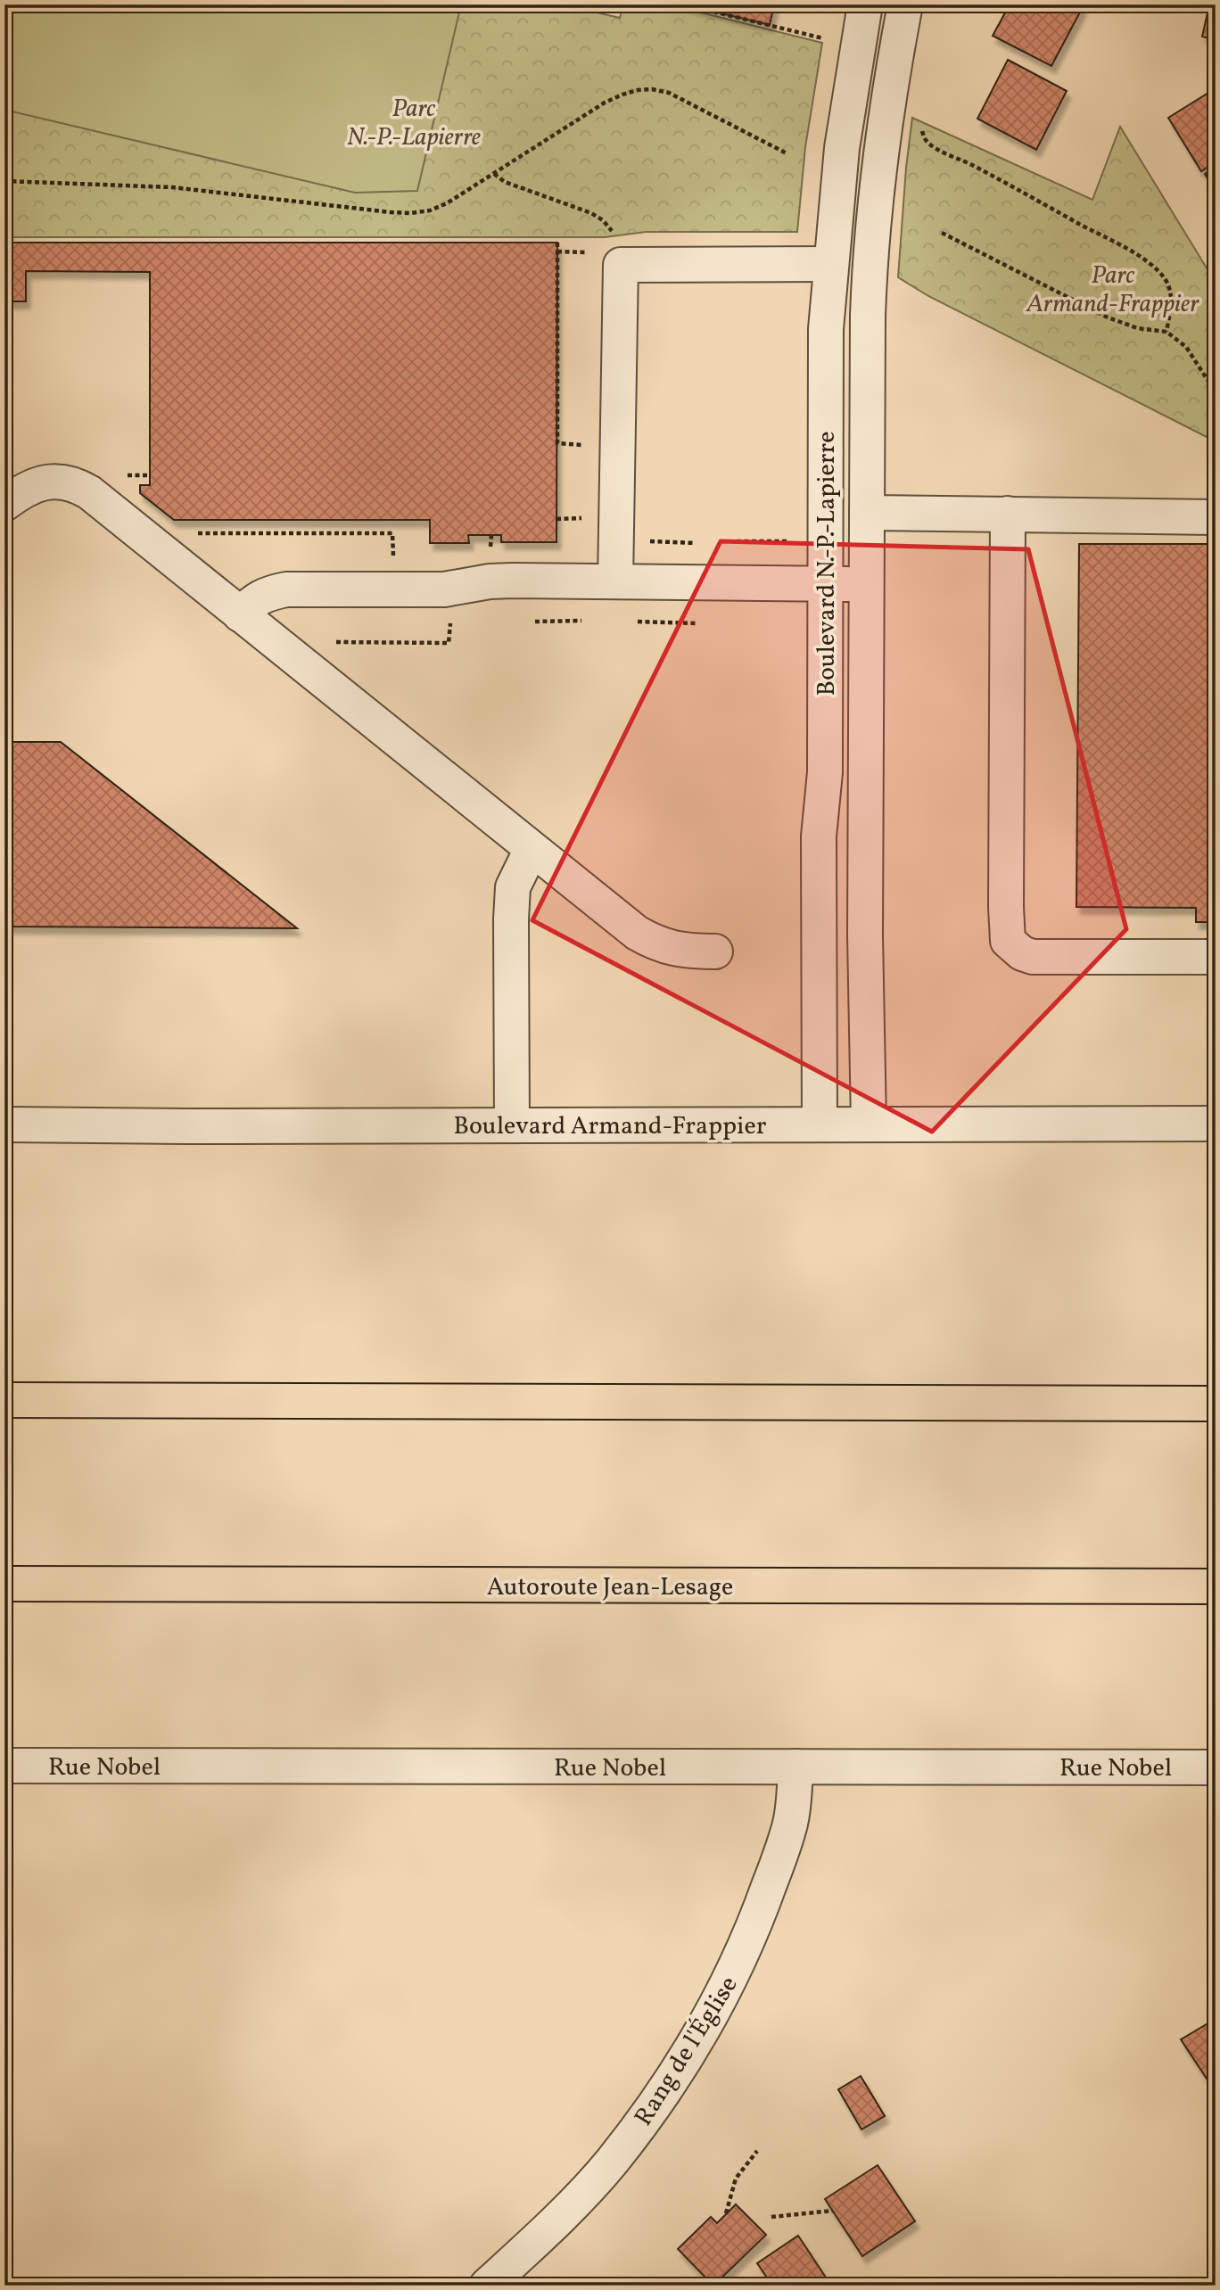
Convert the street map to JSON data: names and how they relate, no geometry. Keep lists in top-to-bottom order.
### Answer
{
  "streets": {
    "highway": ["Autoroute Jean-Lesage"],
    "street": [
      "Boulevard N.-P.-Lapierre",
      "Boulevard Armand-Frappier",
      "Rue Nobel",
      "Rang de l'Église"
    ]
  },
  "crossings": [
    ["Boulevard N.-P.-Lapierre", "Boulevard Armand-Frappier"],
    ["Rue Nobel", "Rang de l'Église"]
  ],
  "parks": ["Parc N.-P.-Lapierre", "Parc Armand-Frappier"]
}
